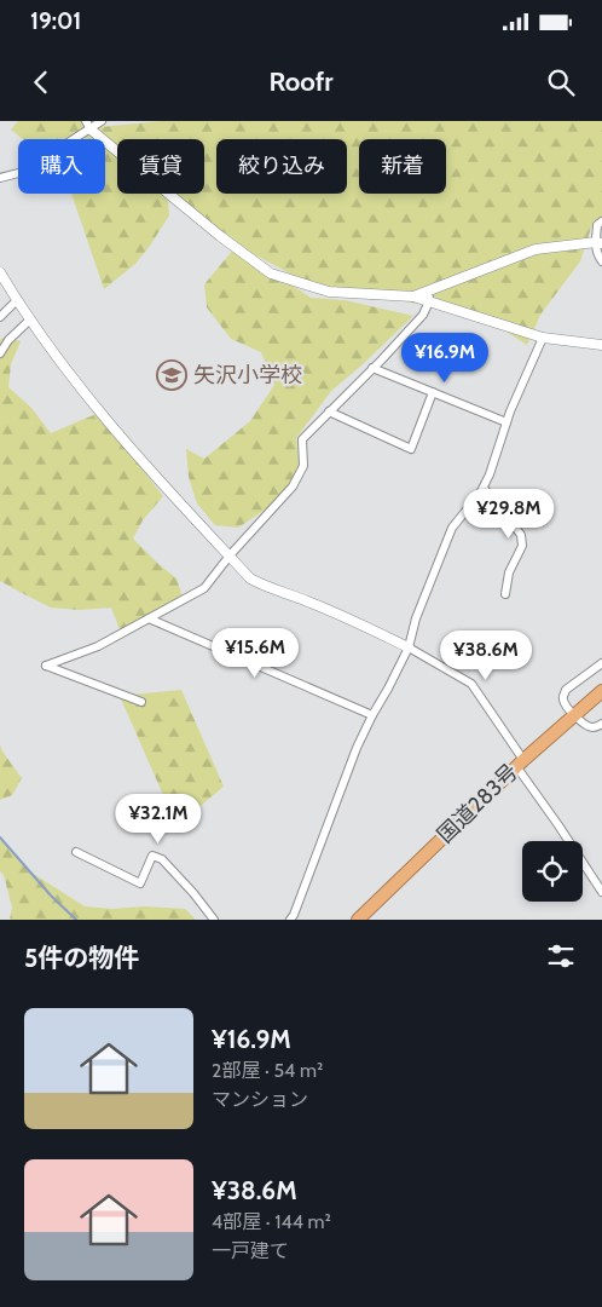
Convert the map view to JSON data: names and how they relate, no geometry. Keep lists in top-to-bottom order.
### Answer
{
  "streets": {
    "highway": ["国道283号"]
  },
  "places": {
    "school or university": ["矢沢小学校"]
  },
  "page": {
    "status": "19:01",
    "header": "Roofr",
    "chip": [
      "購入",
      "賃貸",
      "絞り込み",
      "新着"
    ],
    "price": [
      "¥16.9M",
      "¥29.8M",
      "¥15.6M",
      "¥38.6M",
      "¥32.1M"
    ],
    "heading": "5件の物件",
    "list": [
      {
        "name": "¥16.9M",
        "note": "2部屋 · 54 m² · マンション"
      },
      {
        "name": "¥38.6M",
        "note": "4部屋 · 144 m² · 一戸建て"
      }
    ]
  }
}
